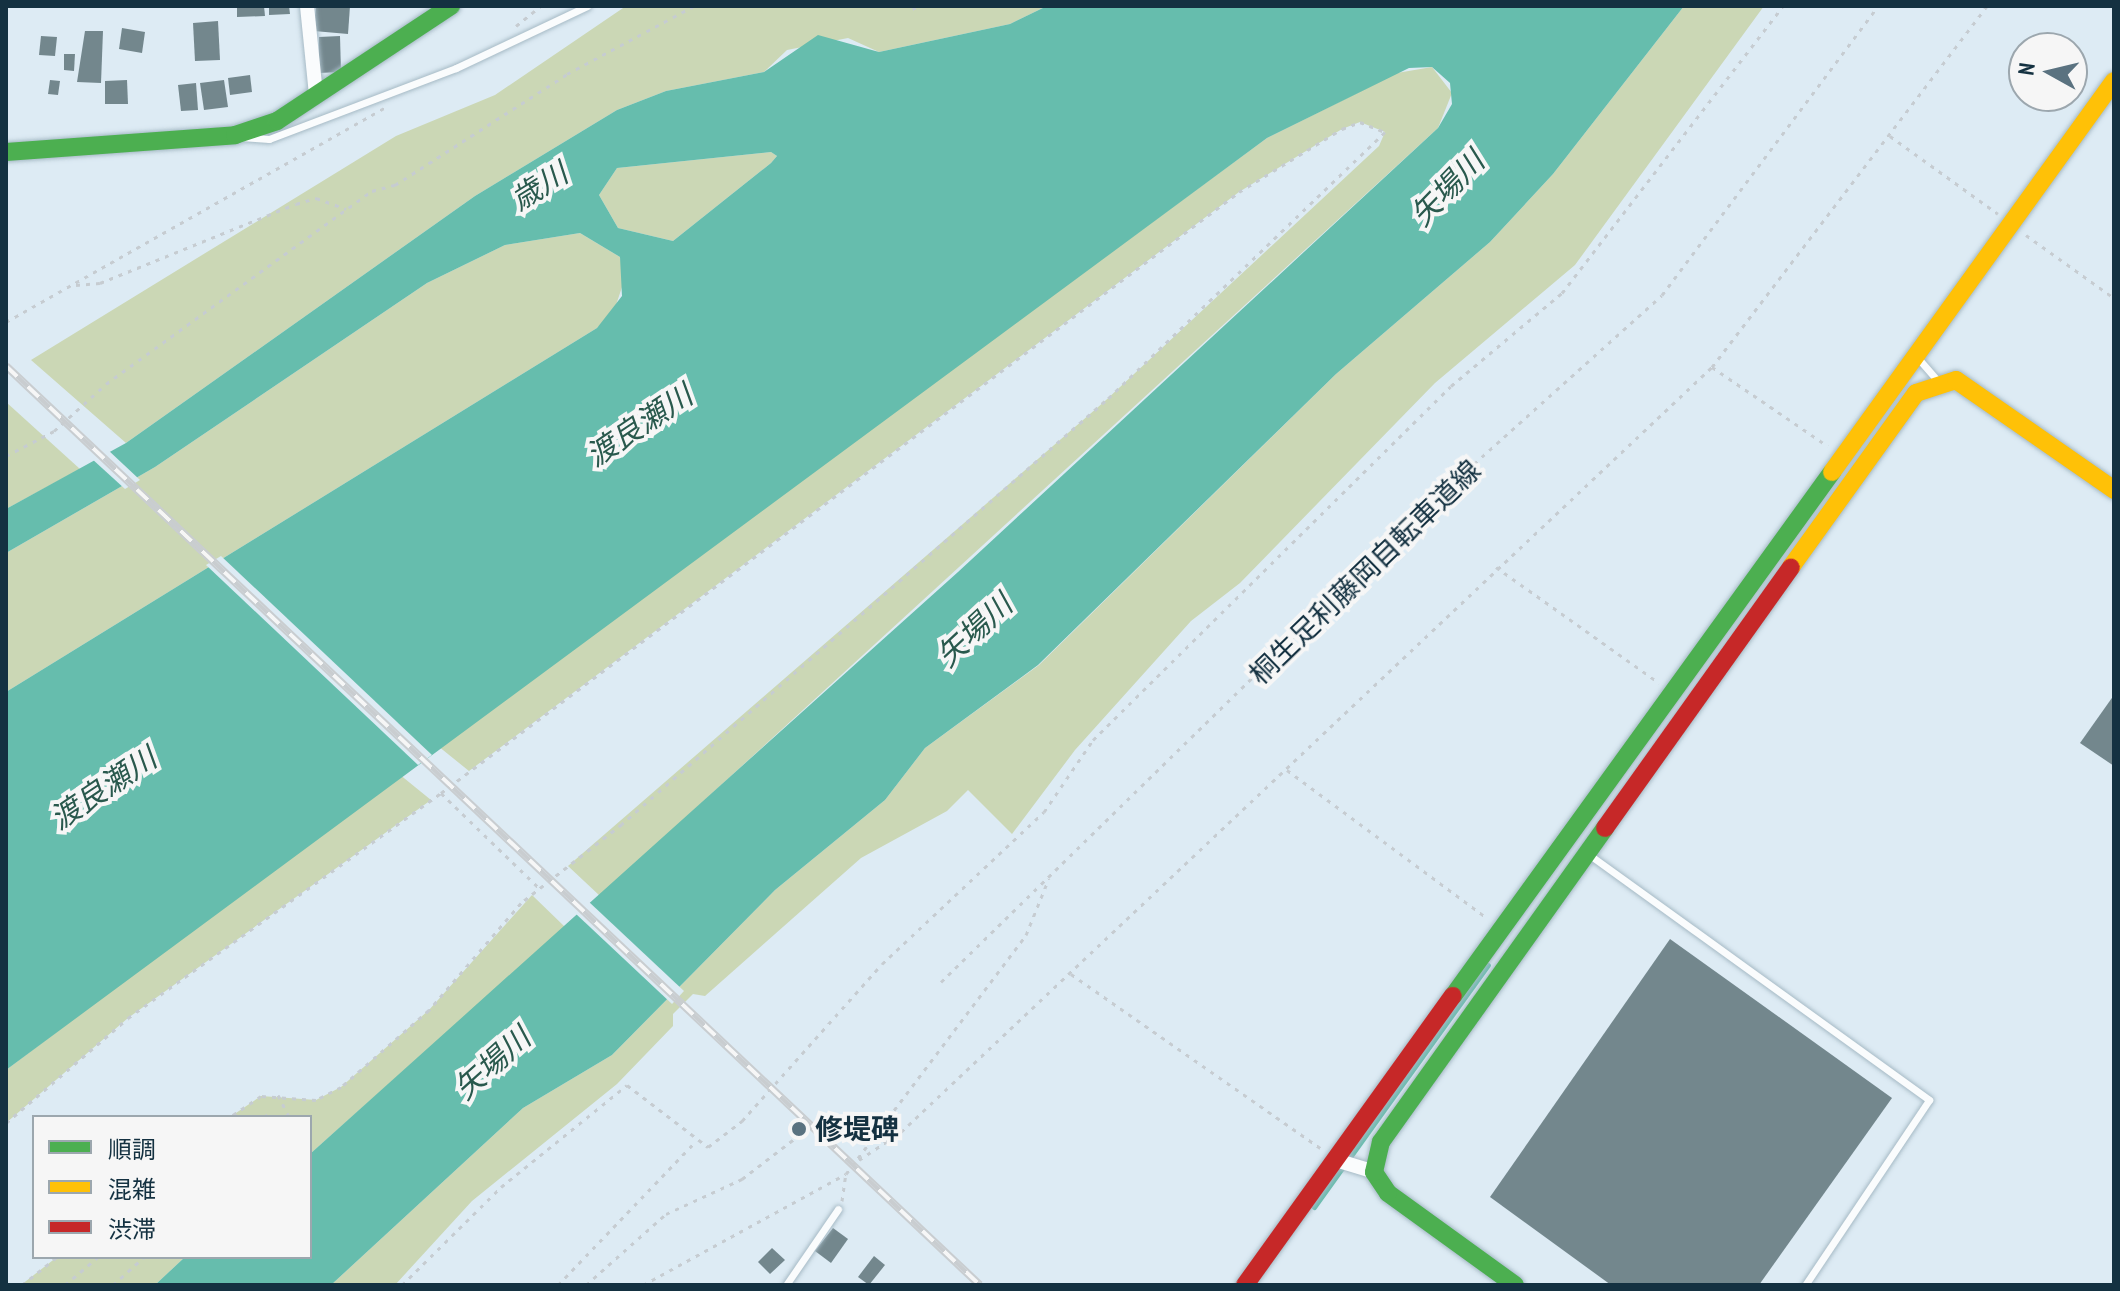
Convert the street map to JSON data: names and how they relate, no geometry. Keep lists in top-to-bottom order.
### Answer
{
  "streets": {
    "path": ["桐生足利藤岡自転車道線"]
  },
  "water": ["歳川", "矢場川", "渡良瀬川"],
  "places": ["修堤碑"],
  "legend": ["順調", "混雑", "渋滞"],
  "north": "left"
}
